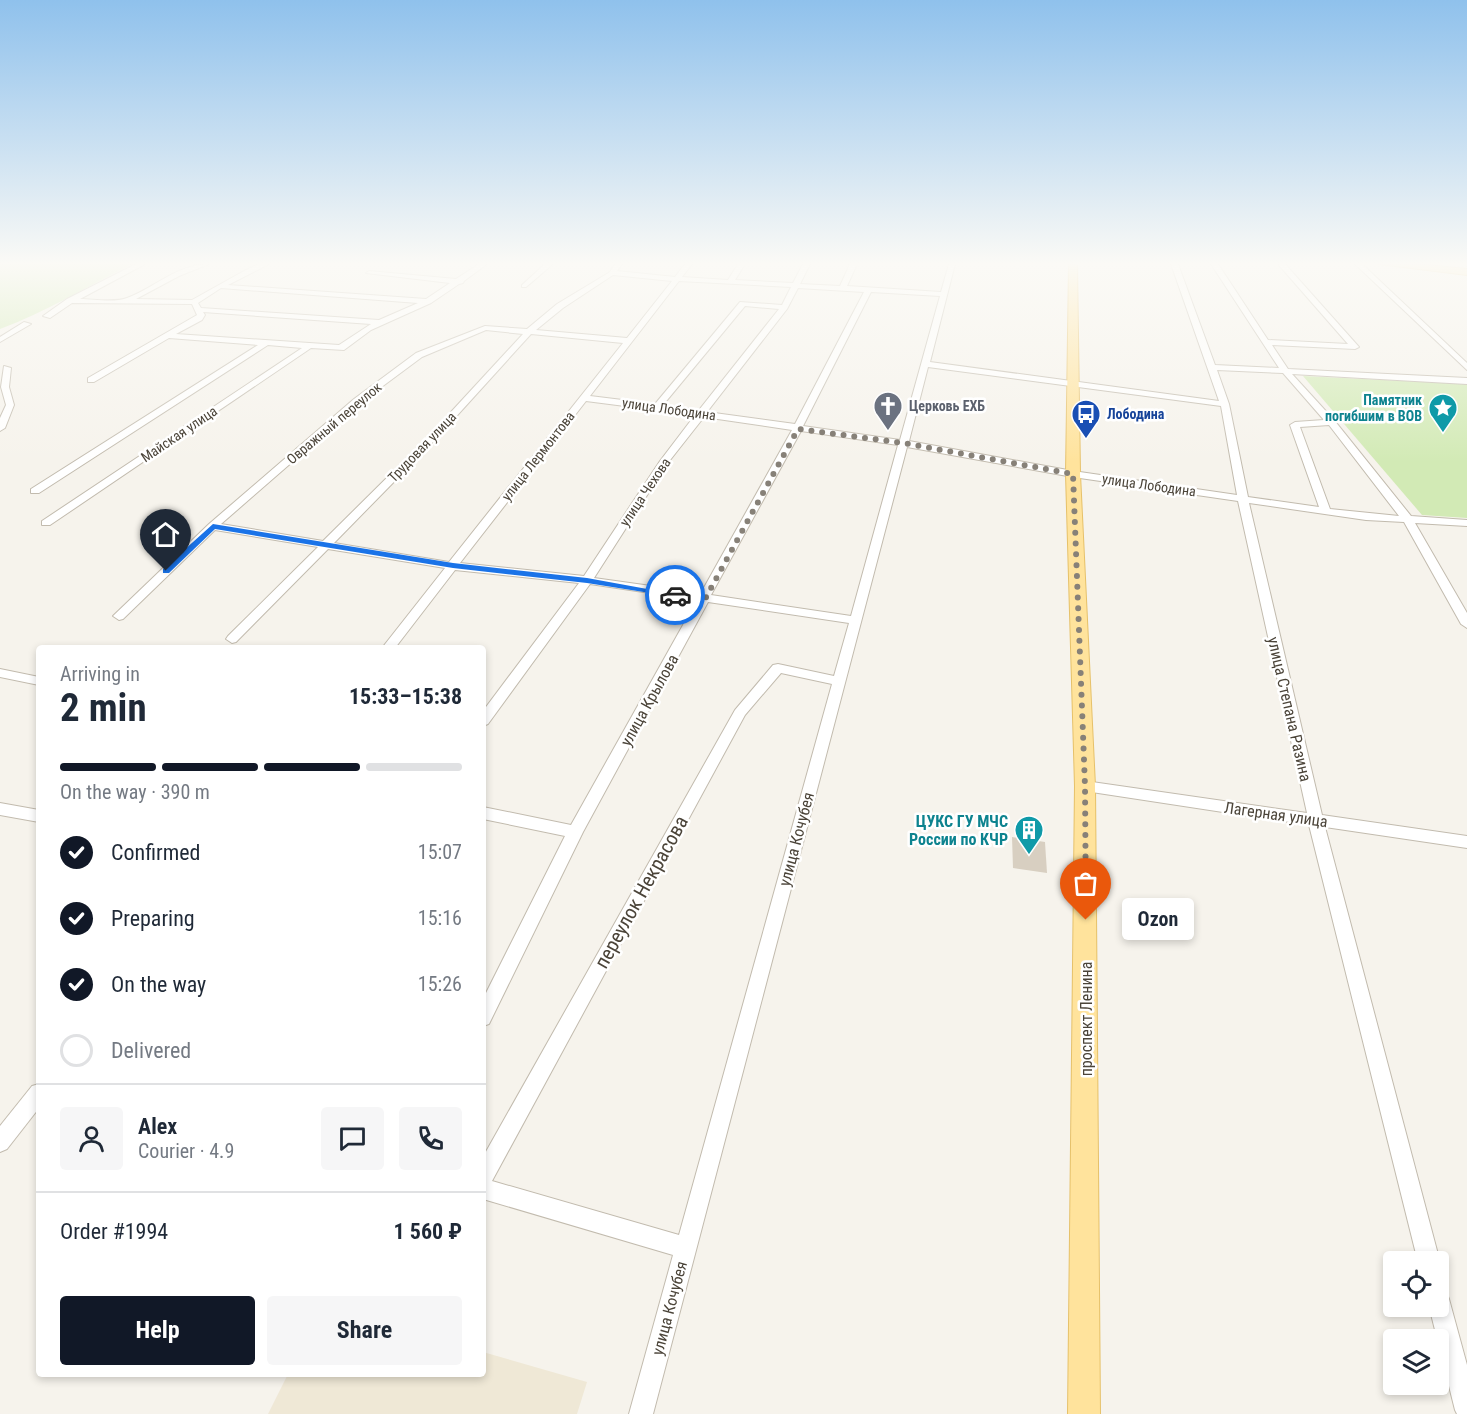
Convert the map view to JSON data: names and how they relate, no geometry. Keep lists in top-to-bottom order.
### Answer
{
  "streets": {
    "main road": ["проспект Ленина"],
    "street": [
      "улица Лободина",
      "Овражный переулок",
      "Майская улица",
      "Трудовая улица",
      "улица Лермонтова",
      "улица Чехова",
      "улица Крылова",
      "улица Степана Разина",
      "Лагерная улица",
      "улица Кочубея",
      "переулок Некрасова"
    ]
  },
  "crossings": [
    ["улица Лободина", "улица Лермонтова"],
    ["улица Лободина", "улица Чехова"],
    ["улица Лободина", "улица Крылова"],
    ["улица Лободина", "улица Степана Разина"],
    ["улица Лободина", "улица Кочубея"],
    ["улица Лободина", "проспект Ленина"],
    ["Овражный переулок", "Трудовая улица"],
    ["Овражный переулок", "улица Лермонтова"],
    ["улица Степана Разина", "Лагерная улица"],
    ["Лагерная улица", "проспект Ленина"],
    ["улица Кочубея", "переулок Некрасова"]
  ],
  "places": {
    "church": ["Церковь ЕХБ"],
    "place": ["Памятник погибшим в ВОВ"],
    "bus stop": ["Лободина"],
    "building": ["ЦУКС ГУ МЧС России по КЧР"],
    "other": ["Ozon"]
  },
  "page": {
    "heading": ["2 min", "Arriving in", "15:33–15:38"],
    "panel": [
      "Alex",
      "Courier · 4.9",
      "Order #1994",
      "1 560 ₽"
    ],
    "bar": "On the way · 390 m",
    "list": [
      ["Confirmed", "15:07"],
      ["Preparing", "15:16"],
      ["On the way", "15:26"],
      "Delivered"
    ],
    "bubble": "Ozon",
    "buttons": ["Help", "Share"]
  }
}
